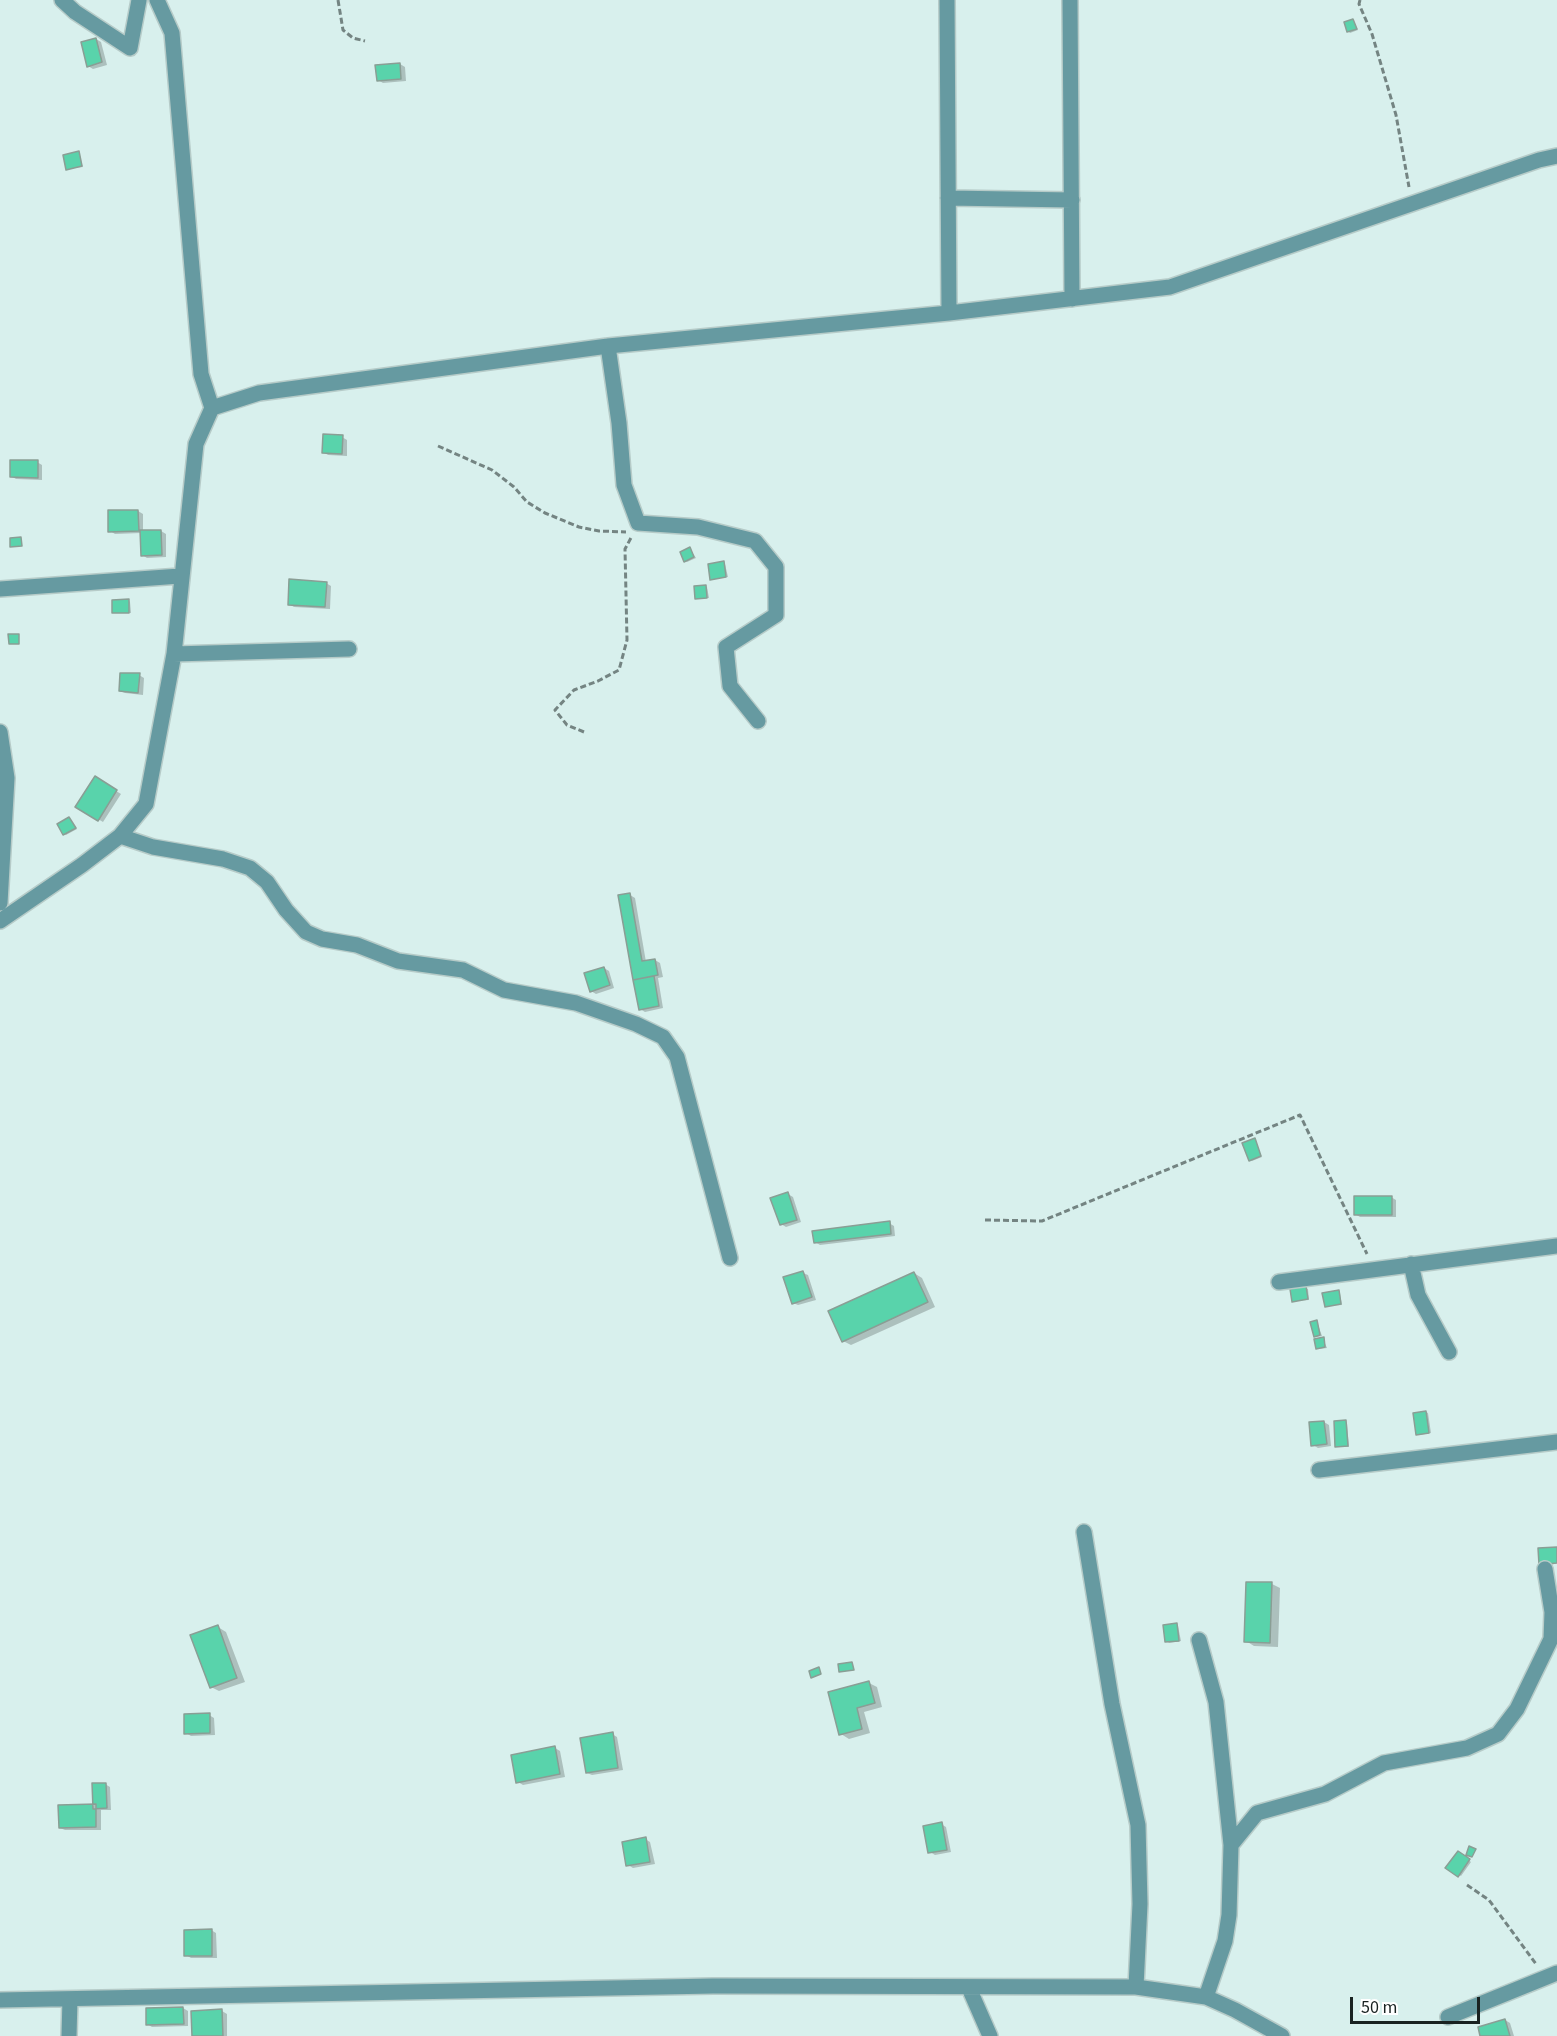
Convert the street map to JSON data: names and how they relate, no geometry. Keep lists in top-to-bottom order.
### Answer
{
  "scale_bar": "50 m"
}
